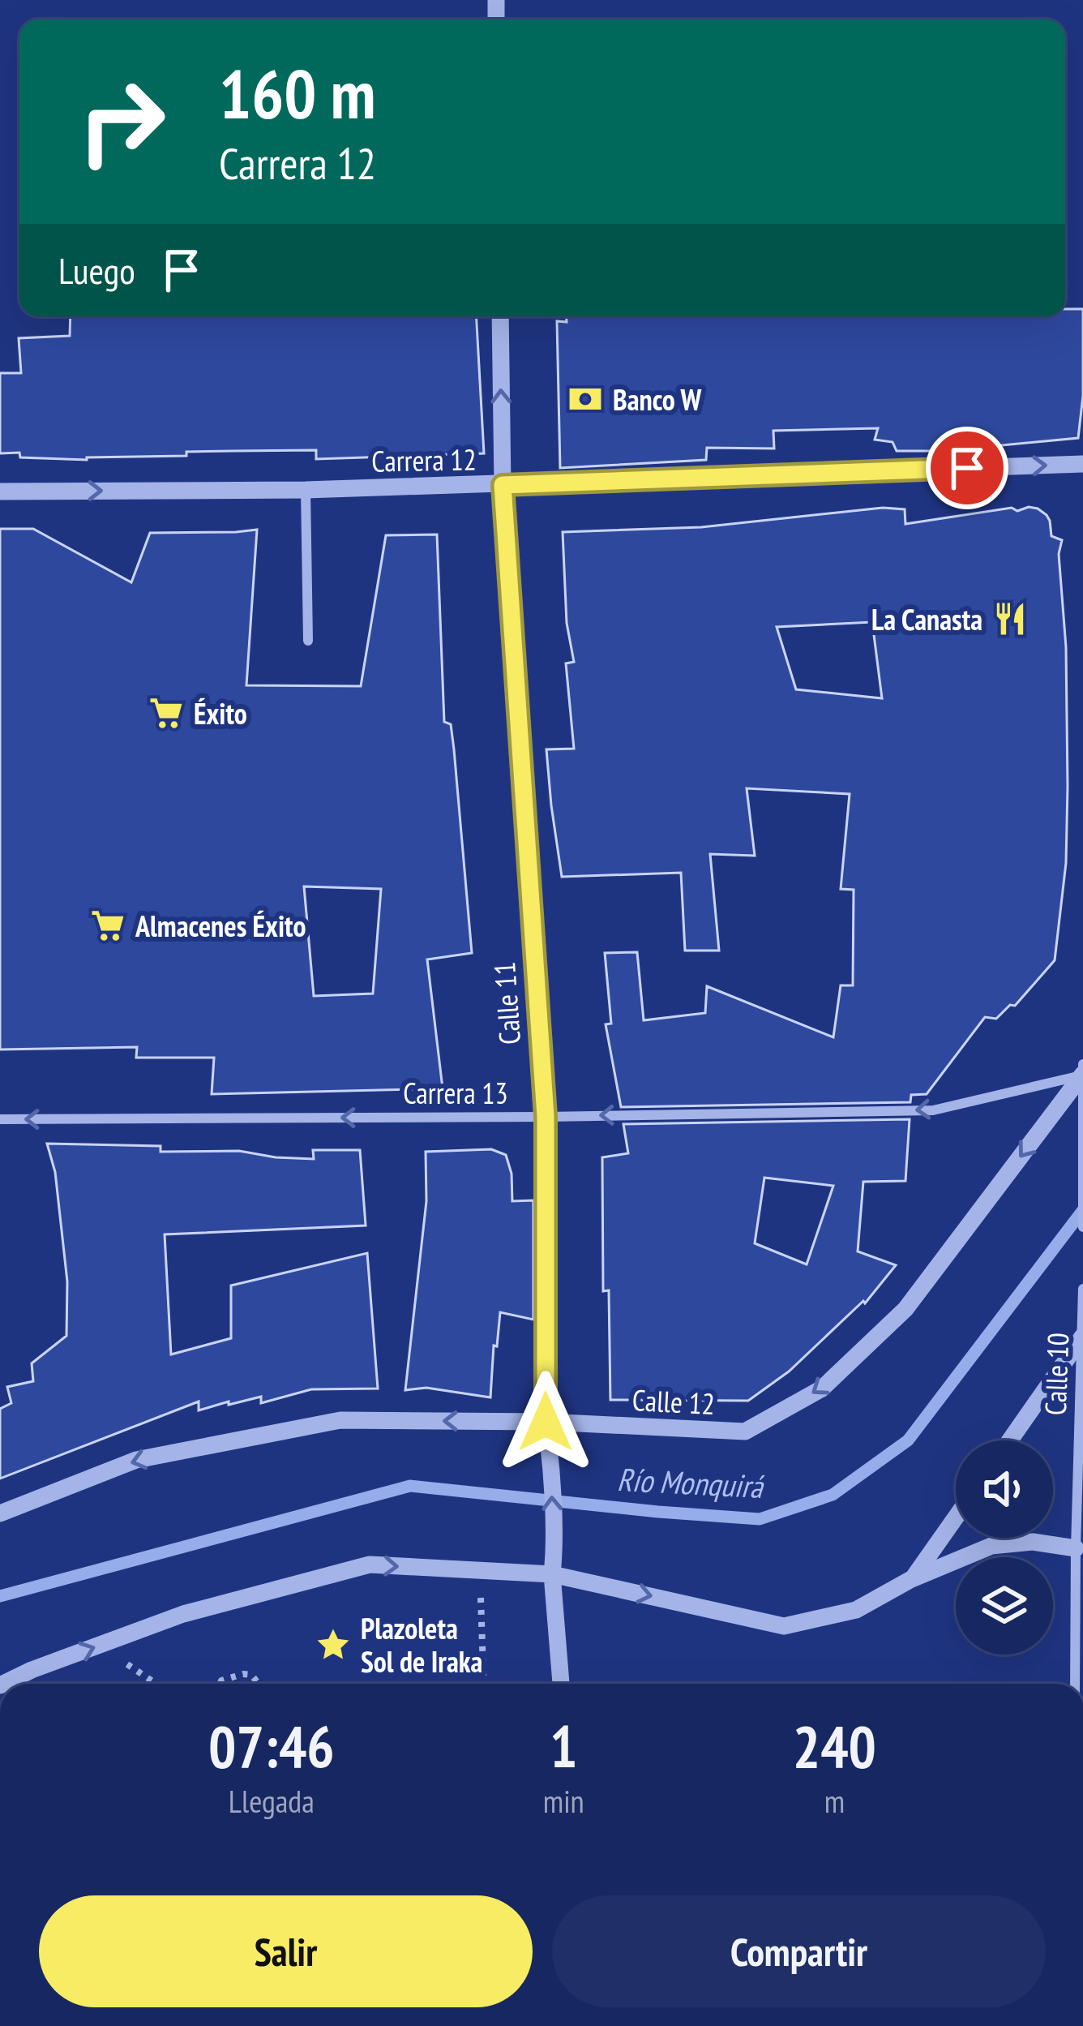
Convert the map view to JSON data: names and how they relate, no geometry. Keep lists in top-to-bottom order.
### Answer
{
  "streets": {
    "street": [
      "Carrera 12",
      "Calle 11",
      "Carrera 13",
      "Calle 10",
      "Calle 12"
    ]
  },
  "crossings": [
    ["Carrera 12", "Calle 11"],
    ["Calle 11", "Carrera 13"],
    ["Calle 11", "Calle 12"],
    ["Carrera 13", "Calle 12"]
  ],
  "one_way": ["Carrera 12", "Carrera 13", "Calle 12"],
  "water": ["Río Monquirá"],
  "places": {
    "bank": ["Banco W"],
    "restaurant": ["La Canasta"],
    "supermarket": ["Éxito", "Almacenes Éxito"],
    "place": ["Plazoleta Sol de Iraka"]
  },
  "page": {
    "turn": ["160 m", "Carrera 12"],
    "then": "Luego",
    "eta": [
      "07:46",
      "Llegada",
      "1",
      "min",
      "240",
      "m"
    ],
    "buttons": ["Salir", "Compartir"]
  }
}
